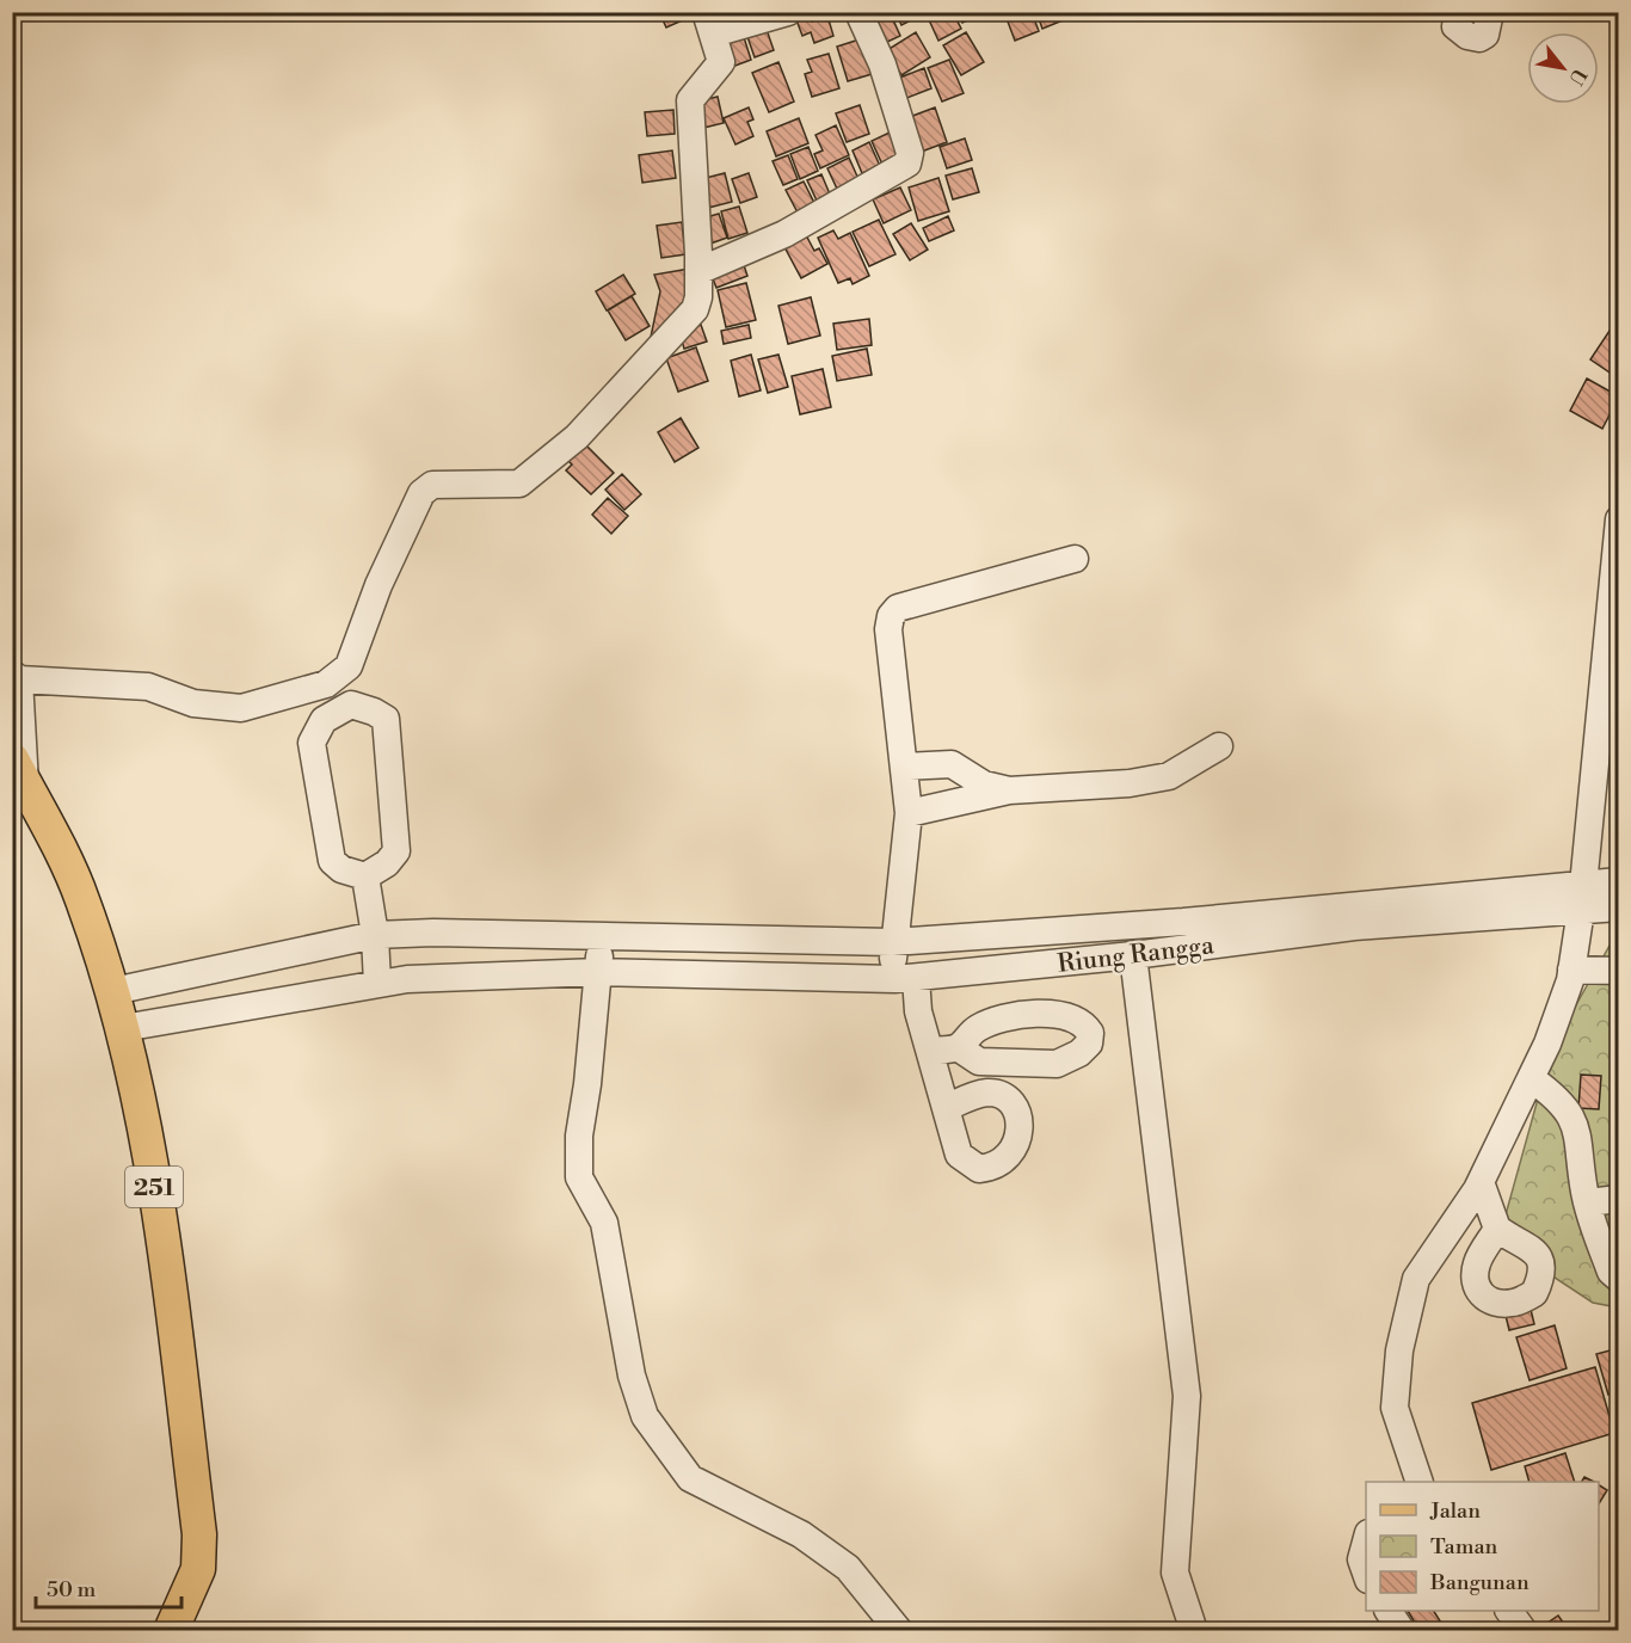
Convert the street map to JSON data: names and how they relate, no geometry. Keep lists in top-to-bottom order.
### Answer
{
  "streets": {
    "main road": ["251"],
    "street": ["Riung Rangga"]
  },
  "crossings": [
    ["Riung Rangga", "251"]
  ],
  "legend": ["Jalan", "Taman", "Bangunan"],
  "scale_bar": "50 m",
  "north": "bottom right"
}
